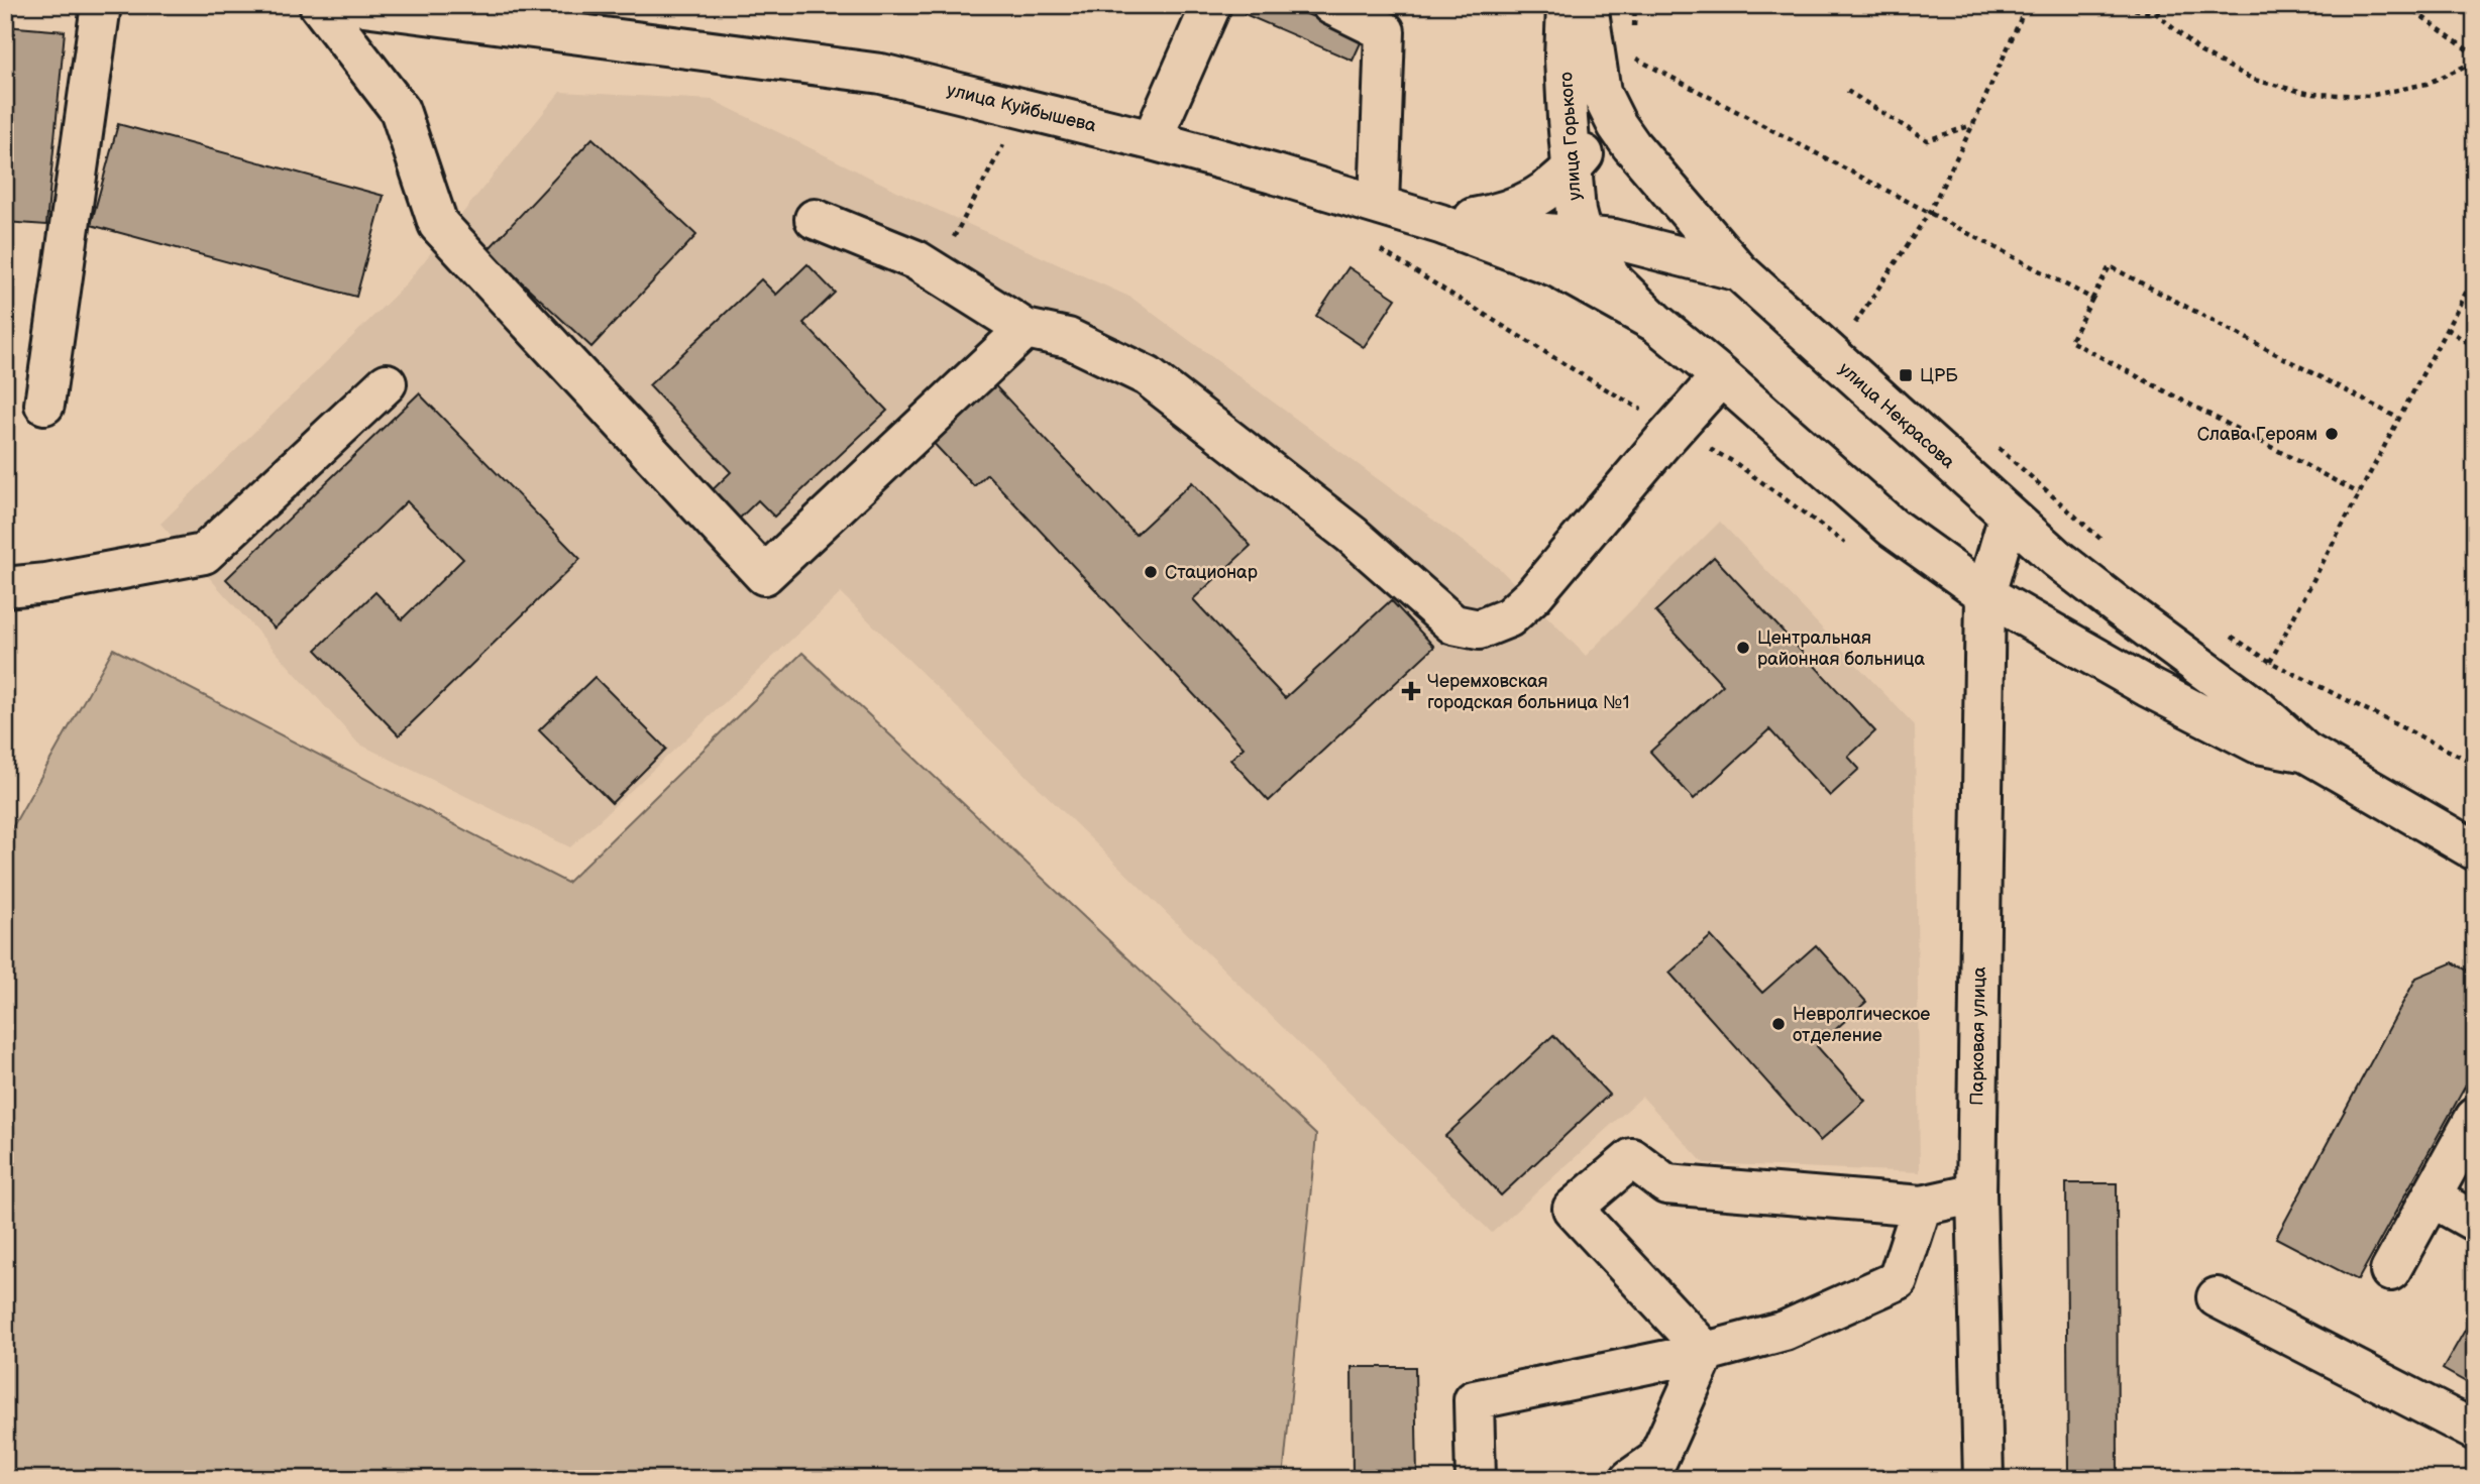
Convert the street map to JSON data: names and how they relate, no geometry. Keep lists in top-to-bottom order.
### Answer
{
  "streets": {
    "street": [
      "улица Куйбышева",
      "улица Горького",
      "улица Некрасова",
      "Парковая улица"
    ]
  },
  "crossings": [
    ["улица Куйбышева", "улица Горького"],
    ["улица Куйбышева", "улица Некрасова"],
    ["улица Горького", "улица Некрасова"],
    ["улица Некрасова", "Парковая улица"]
  ],
  "places": {
    "transit": ["ЦРБ"],
    "other": [
      "Слава Героям",
      "Стационар",
      "Центральная районная больница",
      "Невролгическое отделение"
    ],
    "health": ["Черемховская городская больница №1"]
  }
}
